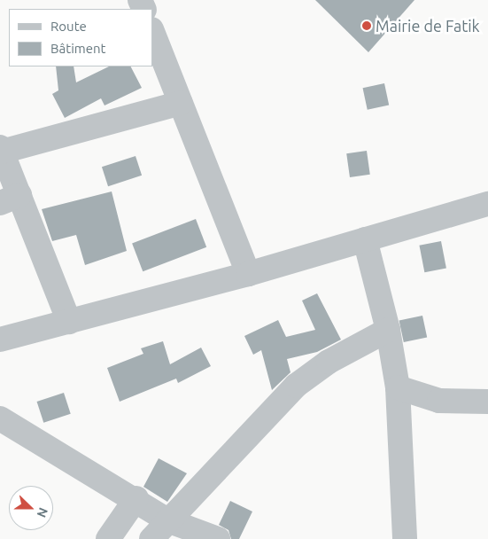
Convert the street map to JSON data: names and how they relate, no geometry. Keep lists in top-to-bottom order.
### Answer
{
  "places": ["Mairie de Fatik"],
  "legend": ["Route", "Bâtiment"],
  "north": "right"
}
